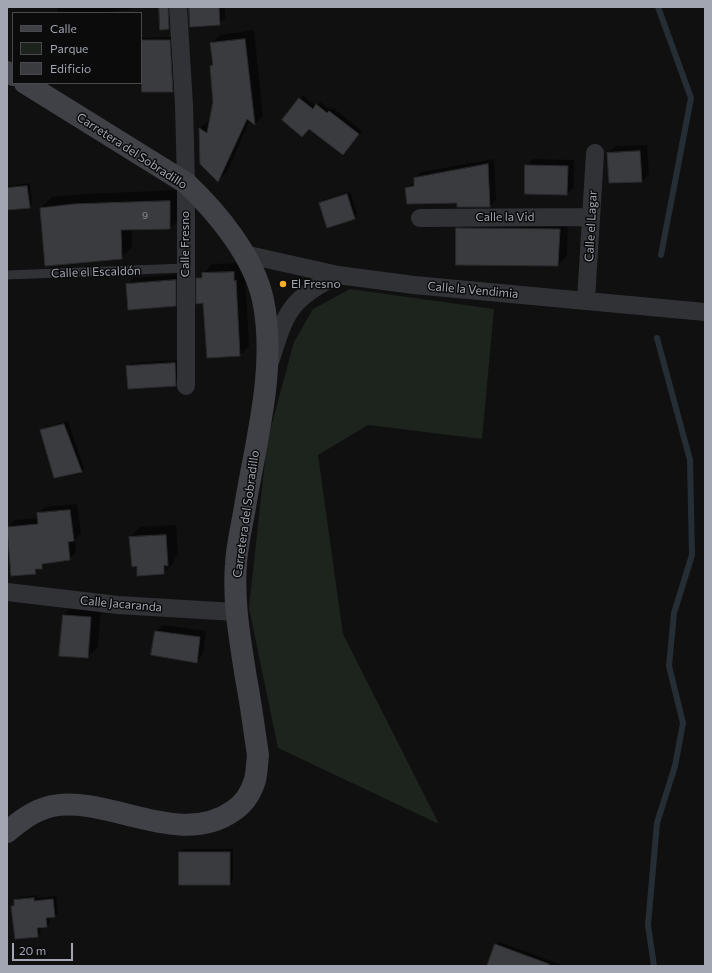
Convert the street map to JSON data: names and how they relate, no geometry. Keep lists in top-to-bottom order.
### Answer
{
  "streets": {
    "main road": ["Carretera del Sobradillo"],
    "street": [
      "Calle la Vid",
      "Calle el Lagar",
      "Calle Fresno",
      "Calle la Vendimia",
      "Calle Jacaranda"
    ],
    "lane": ["Calle el Escaldón"]
  },
  "crossings": [
    ["Carretera del Sobradillo", "Calle Fresno"],
    ["Carretera del Sobradillo", "Calle la Vendimia"],
    ["Carretera del Sobradillo", "Calle Jacaranda"],
    ["Calle la Vid", "Calle el Lagar"],
    ["Calle el Lagar", "Calle la Vendimia"],
    ["Calle Fresno", "Calle el Escaldón"]
  ],
  "places": ["El Fresno"],
  "house_numbers": ["9"],
  "legend": ["Calle", "Parque", "Edificio"],
  "scale_bar": "20 m"
}
